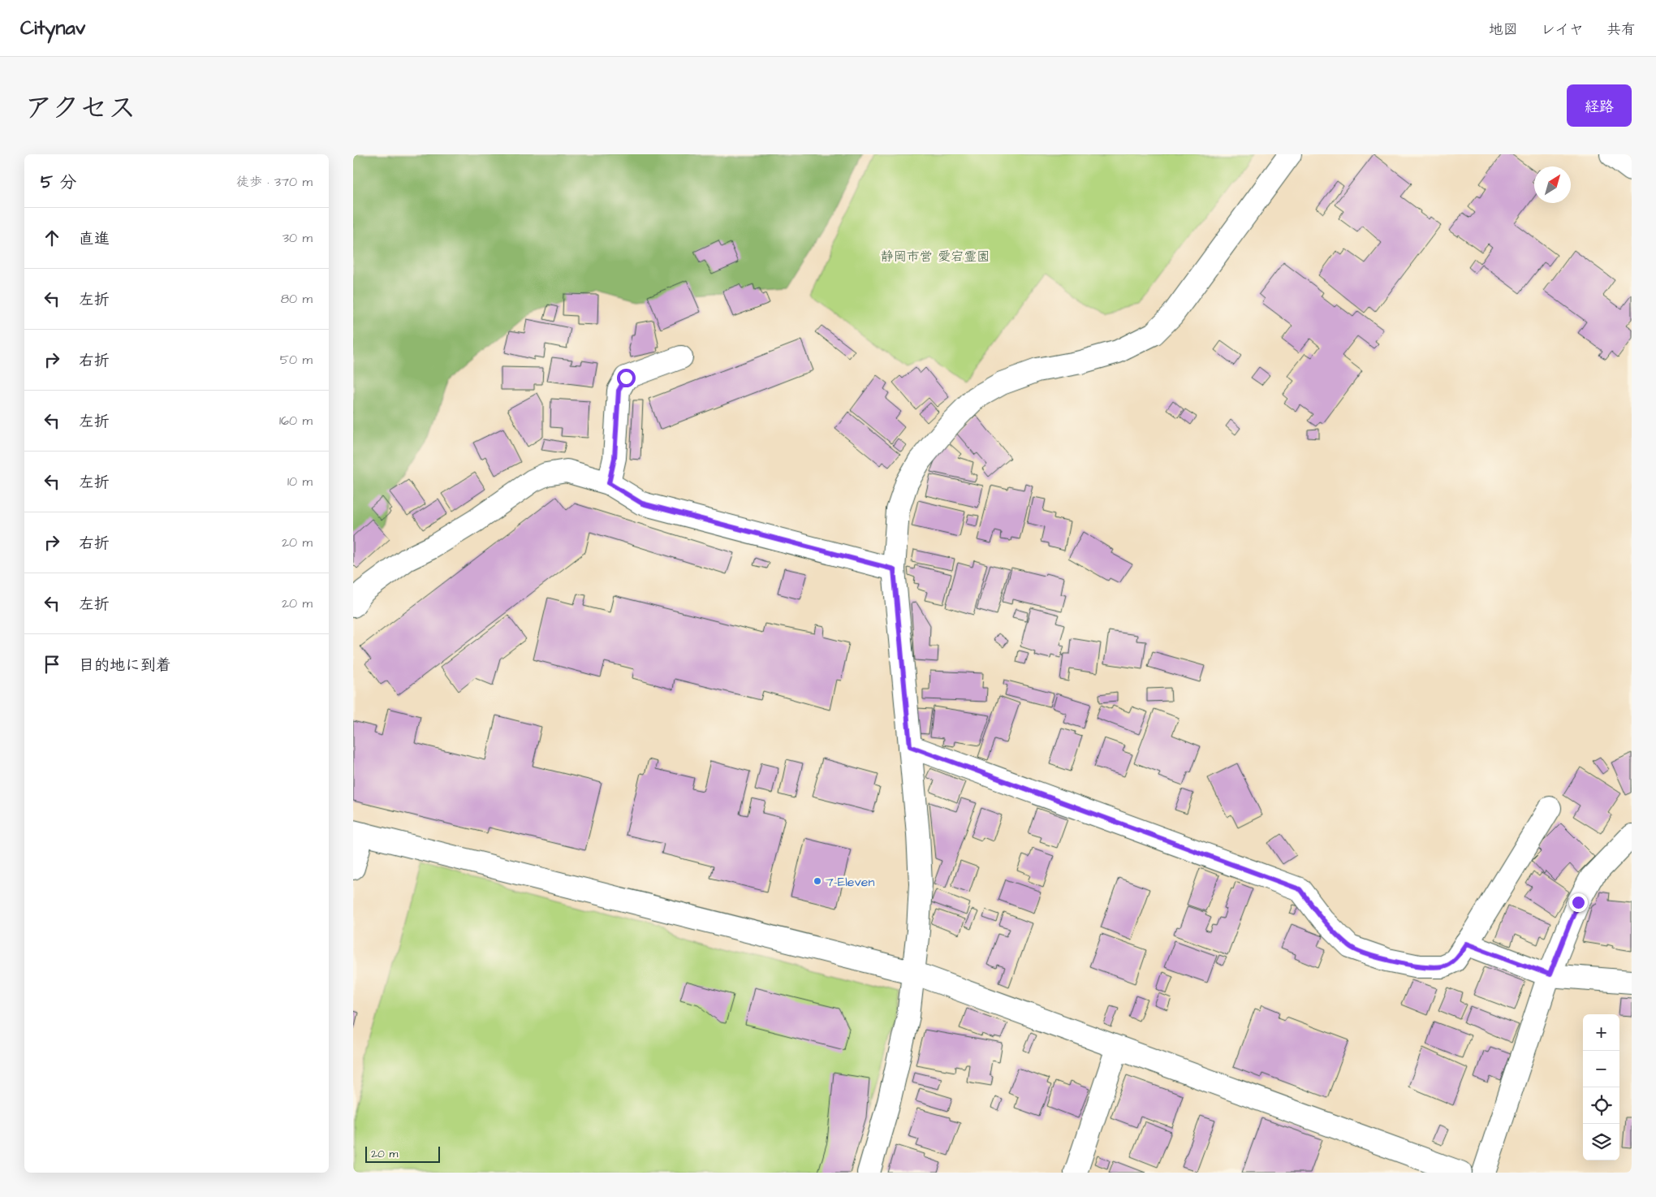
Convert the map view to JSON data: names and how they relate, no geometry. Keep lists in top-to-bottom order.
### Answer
{
  "parks": ["静岡市営 愛宕霊園"],
  "places": ["7-Eleven"],
  "scale_bar": "20 m",
  "north": "top right",
  "page": {
    "header": "Citynav",
    "nav": ["地図", "レイヤ", "共有"],
    "title": "アクセス",
    "buttons": "経路",
    "heading": ["5 分", "徒歩 · 370 m"],
    "list": [
      ["直進", "30 m"],
      ["左折", "80 m"],
      ["右折", "50 m"],
      ["左折", "160 m"],
      ["左折", "10 m"],
      ["右折", "20 m"],
      ["左折", "20 m"],
      "目的地に到着"
    ],
    "map_buttons": ["+", "−"],
    "scale": "20 m"
  }
}
